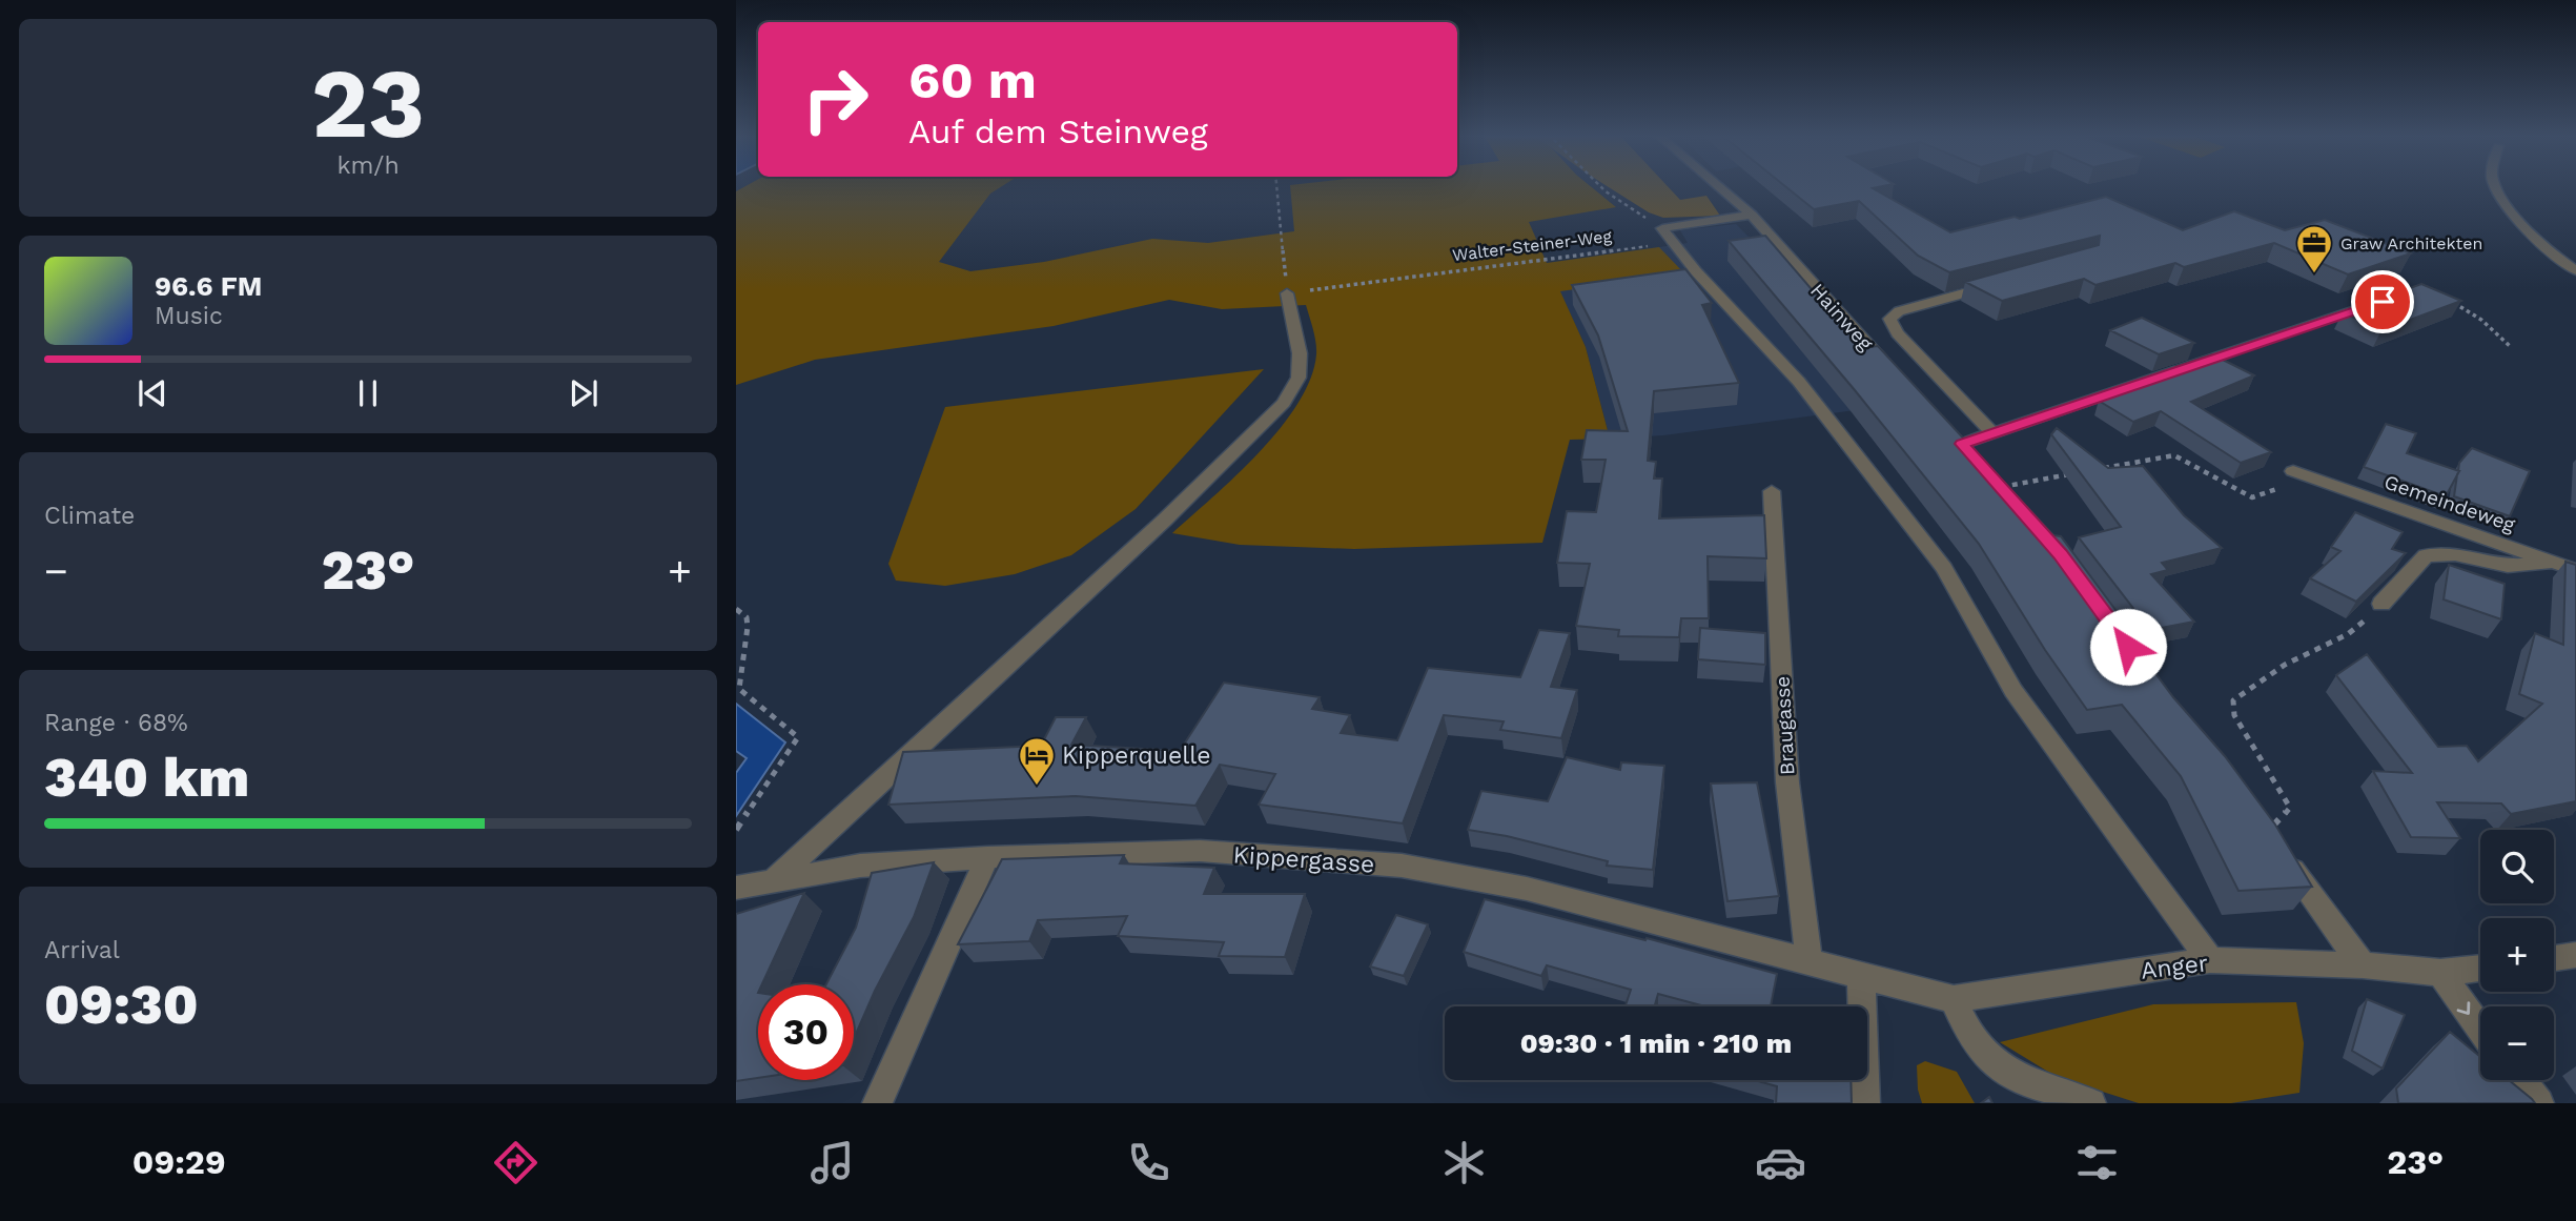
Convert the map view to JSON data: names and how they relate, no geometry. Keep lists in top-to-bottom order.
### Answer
{
  "streets": {
    "street": [
      "Hainweg",
      "Gemeindeweg",
      "Braugasse",
      "Kippergasse",
      "Anger"
    ],
    "path": ["Walter-Steiner-Weg"]
  },
  "crossings": [
    ["Braugasse", "Kippergasse"],
    ["Kippergasse", "Anger"]
  ],
  "places": {
    "office": ["Graw Architekten"],
    "hotel": ["Kipperquelle"]
  },
  "page": {
    "tile": [
      ["23", "km/h"],
      "Climate",
      ["Range · 68%", "340 km"],
      ["Arrival", "09:30"]
    ],
    "turn": ["60 m", "Auf dem Steinweg"],
    "song": ["96.6 FM", "Music"],
    "heat": ["−", "23°", "+"],
    "map_buttons": ["+", "−"],
    "limit": "30",
    "trip": "09:30 · 1 min · 210 m",
    "tabs": ["09:29", "23°"]
  }
}
